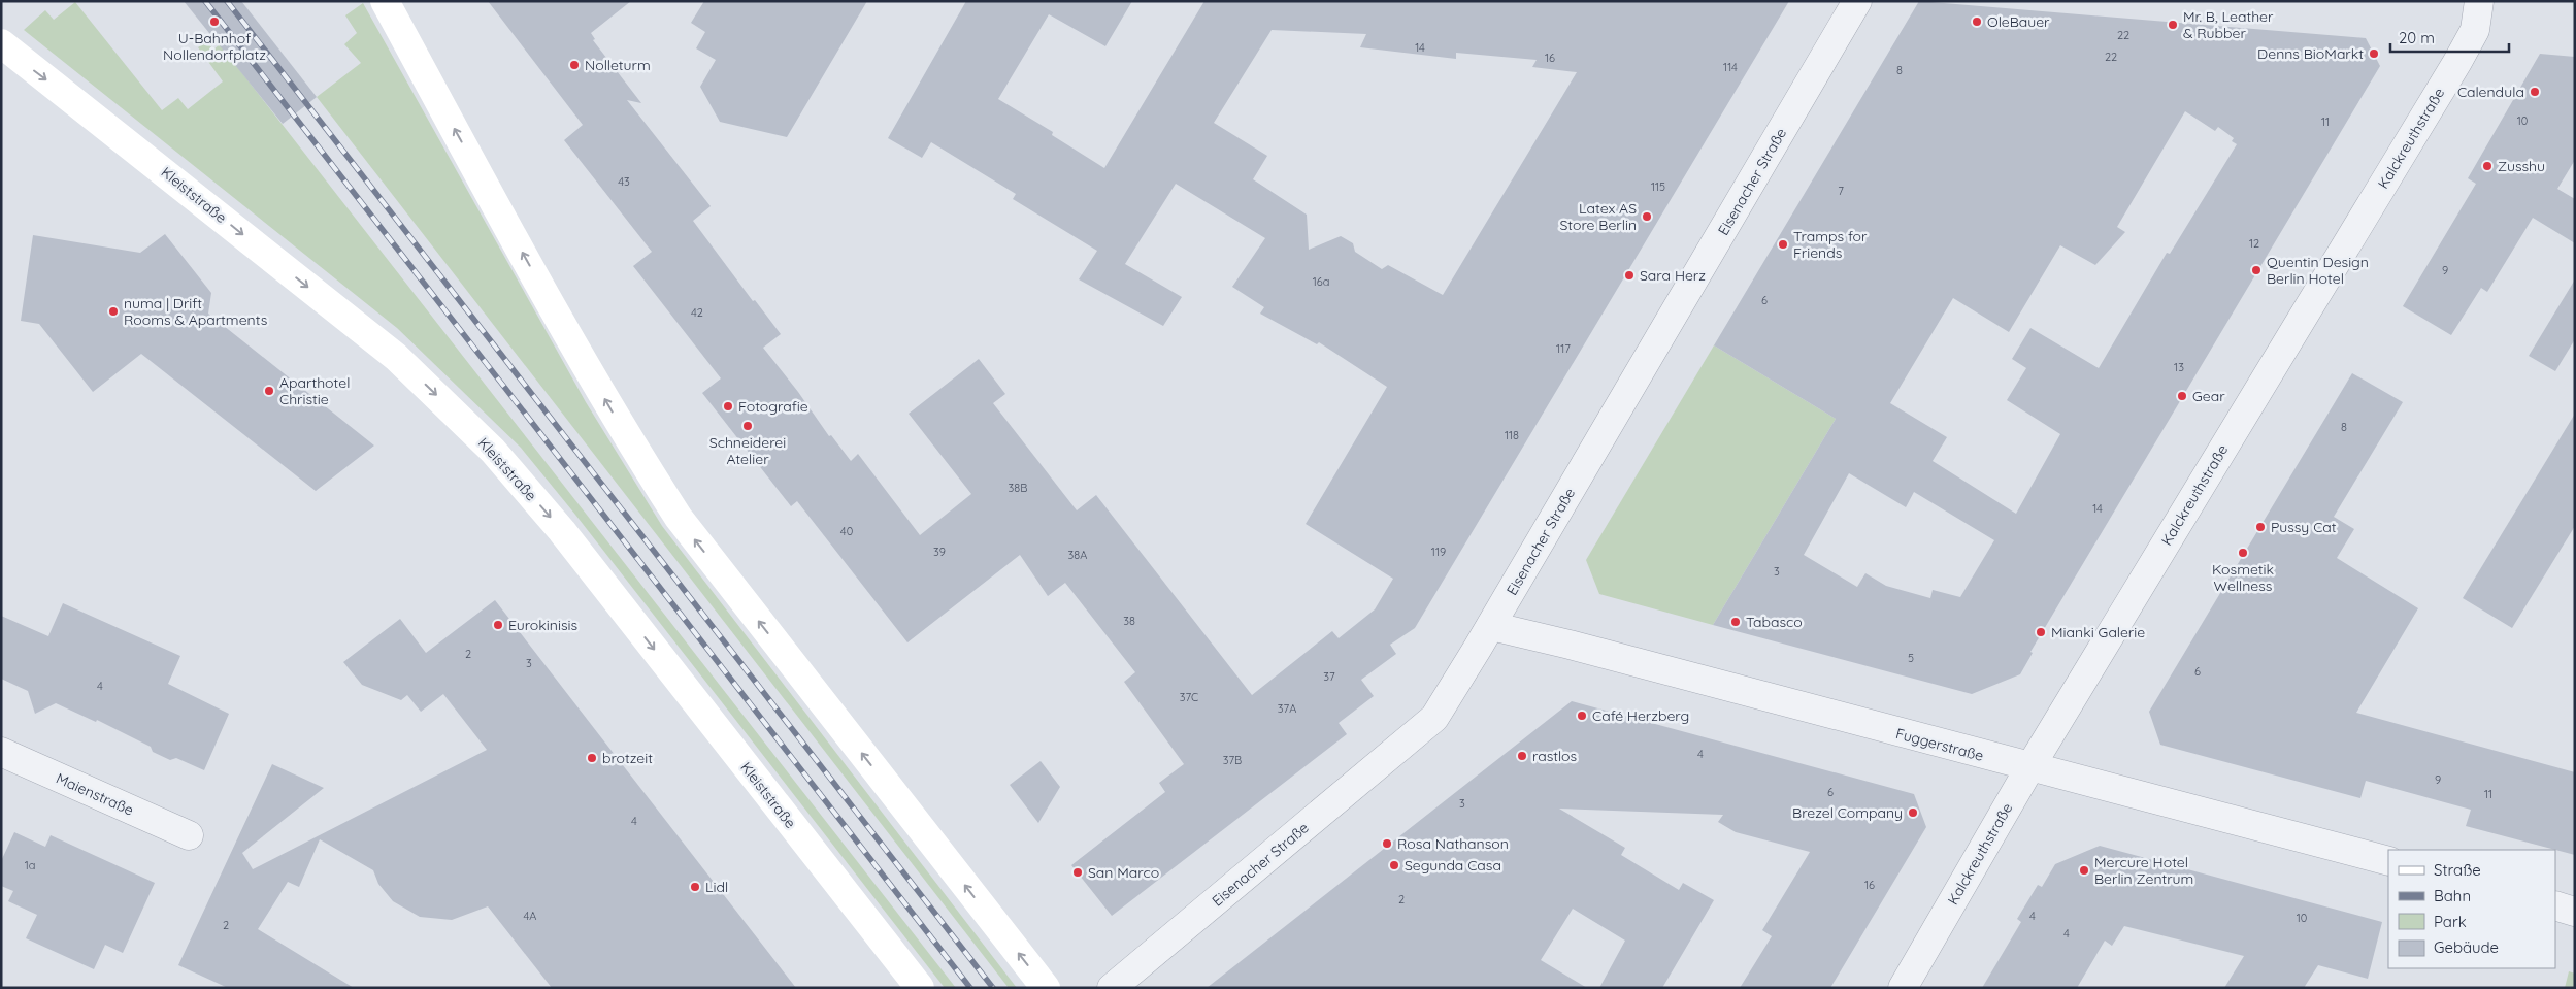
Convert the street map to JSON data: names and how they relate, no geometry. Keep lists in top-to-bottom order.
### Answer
{
  "streets": {
    "main road": ["Kleiststraße"],
    "street": [
      "Kalckreuthstraße",
      "Eisenacher Straße",
      "Fuggerstraße",
      "Maienstraße"
    ]
  },
  "crossings": [
    ["Kalckreuthstraße", "Fuggerstraße"],
    ["Eisenacher Straße", "Fuggerstraße"]
  ],
  "places": [
    "U-Bahnhof Nollendorfplatz",
    "OleBauer",
    "Mr. B, Leather & Rubber",
    "Denns BioMarkt",
    "Nolleturm",
    "Calendula",
    "Zusshu",
    "Latex AS Store Berlin",
    "Tramps for Friends",
    "Quentin Design Berlin Hotel",
    "Sara Herz",
    "numa | Drift Rooms & Apartments",
    "Aparthotel Christie",
    "Gear",
    "Fotografie",
    "Schneiderei Atelier",
    "Pussy Cat",
    "Kosmetik Wellness",
    "Tabasco",
    "Eurokinisis",
    "Mianki Galerie",
    "Café Herzberg",
    "rastlos",
    "brotzeit",
    "Brezel Company",
    "Rosa Nathanson",
    "Segunda Casa",
    "Mercure Hotel Berlin Zentrum",
    "San Marco",
    "Lidl"
  ],
  "house_numbers": [
    "22",
    "14",
    "22",
    "16",
    "114",
    "8",
    "10",
    "11",
    "43",
    "115",
    "7",
    "12",
    "9",
    "16a",
    "6",
    "42",
    "117",
    "13",
    "8",
    "118",
    "38B",
    "14",
    "40",
    "39",
    "119",
    "38A",
    "3",
    "38",
    "2",
    "5",
    "3",
    "6",
    "37",
    "4",
    "37C",
    "37A",
    "4",
    "37B",
    "9",
    "6",
    "11",
    "3",
    "4",
    "1a",
    "16",
    "2",
    "4A",
    "4",
    "10",
    "2",
    "4"
  ],
  "legend": [
    "Straße",
    "Bahn",
    "Park",
    "Gebäude"
  ],
  "scale_bar": "20 m"
}
